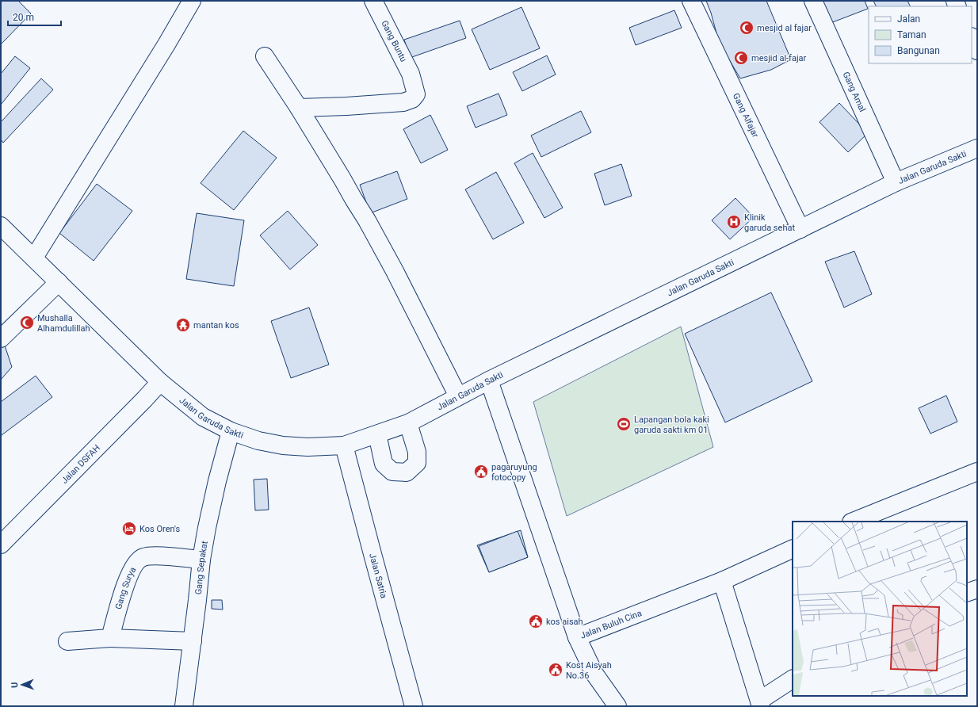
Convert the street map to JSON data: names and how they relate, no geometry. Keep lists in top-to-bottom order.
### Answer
{
  "streets": {
    "main road": [
      "Gang Buntu",
      "Gang Amal",
      "Gang Alfajar",
      "Jalan Garuda Sakti",
      "Jalan DSFAH",
      "Gang Sepakat",
      "Jalan Satria",
      "Gang Surya",
      "Jalan Buluh Cina"
    ]
  },
  "crossings": [
    ["Gang Amal", "Jalan Garuda Sakti"],
    ["Gang Alfajar", "Jalan Garuda Sakti"],
    ["Jalan Garuda Sakti", "Jalan DSFAH"],
    ["Jalan Garuda Sakti", "Gang Sepakat"],
    ["Jalan Garuda Sakti", "Jalan Satria"],
    ["Jalan Garuda Sakti", "Jalan Buluh Cina"],
    ["Gang Sepakat", "Gang Surya"]
  ],
  "places": {
    "mosque": ["mesjid al fajar", "mesjid al-fajar", "Mushalla Alhamdulillah"],
    "hospital": ["Klinik garuda sehat"],
    "temple": ["mantan kos"],
    "sports": ["Lapangan bola kaki garuda sakti km 01"],
    "public building": ["pagaruyung fotocopy", "kos aisah", "Kost Aisyah No.36"],
    "hotel": ["Kos Oren's"]
  },
  "legend": ["Jalan", "Taman", "Bangunan"],
  "scale_bar": "20 m",
  "north": "left"
}
